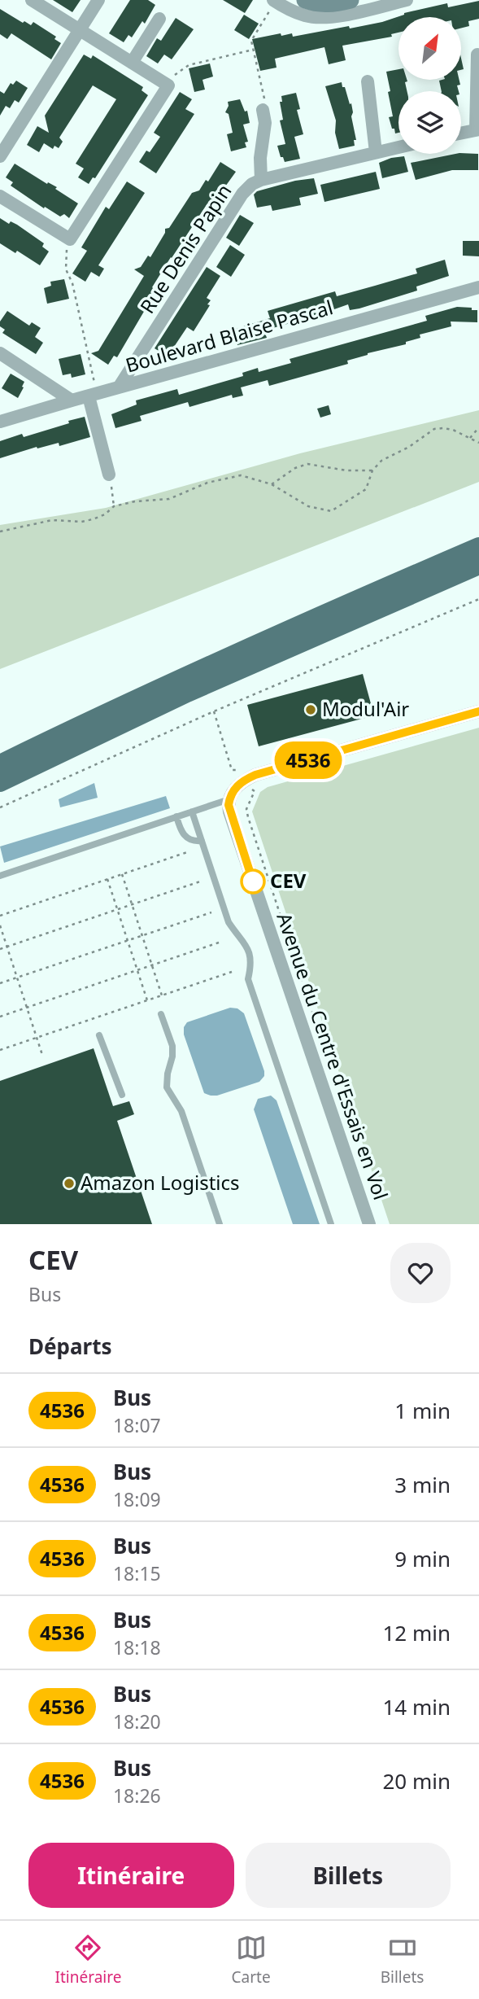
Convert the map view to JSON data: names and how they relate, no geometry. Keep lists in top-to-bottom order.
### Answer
{
  "streets": {
    "street": ["Rue Denis Papin", "Boulevard Blaise Pascal", "Avenue du Centre d'Essais en Vol"]
  },
  "crossings": [
    ["Rue Denis Papin", "Boulevard Blaise Pascal"]
  ],
  "places": ["Modul'Air", "CEV", "Amazon Logistics"],
  "lines": ["bus line 4536"],
  "north": "top right",
  "page": {
    "on_map": "4536",
    "heading": [
      ["CEV", "Bus"],
      "Départs"
    ],
    "list": [
      {
        "mark": "4536",
        "name": "Bus",
        "note": "18:07",
        "value": "1 min"
      },
      {
        "mark": "4536",
        "name": "Bus",
        "note": "18:09",
        "value": "3 min"
      },
      {
        "mark": "4536",
        "name": "Bus",
        "note": "18:15",
        "value": "9 min"
      },
      {
        "mark": "4536",
        "name": "Bus",
        "note": "18:18",
        "value": "12 min"
      },
      {
        "mark": "4536",
        "name": "Bus",
        "note": "18:20",
        "value": "14 min"
      },
      {
        "mark": "4536",
        "name": "Bus",
        "note": "18:26",
        "value": "20 min"
      }
    ],
    "buttons": ["Itinéraire", "Billets"],
    "tabs": ["Itinéraire", "Carte", "Billets"]
  }
}
